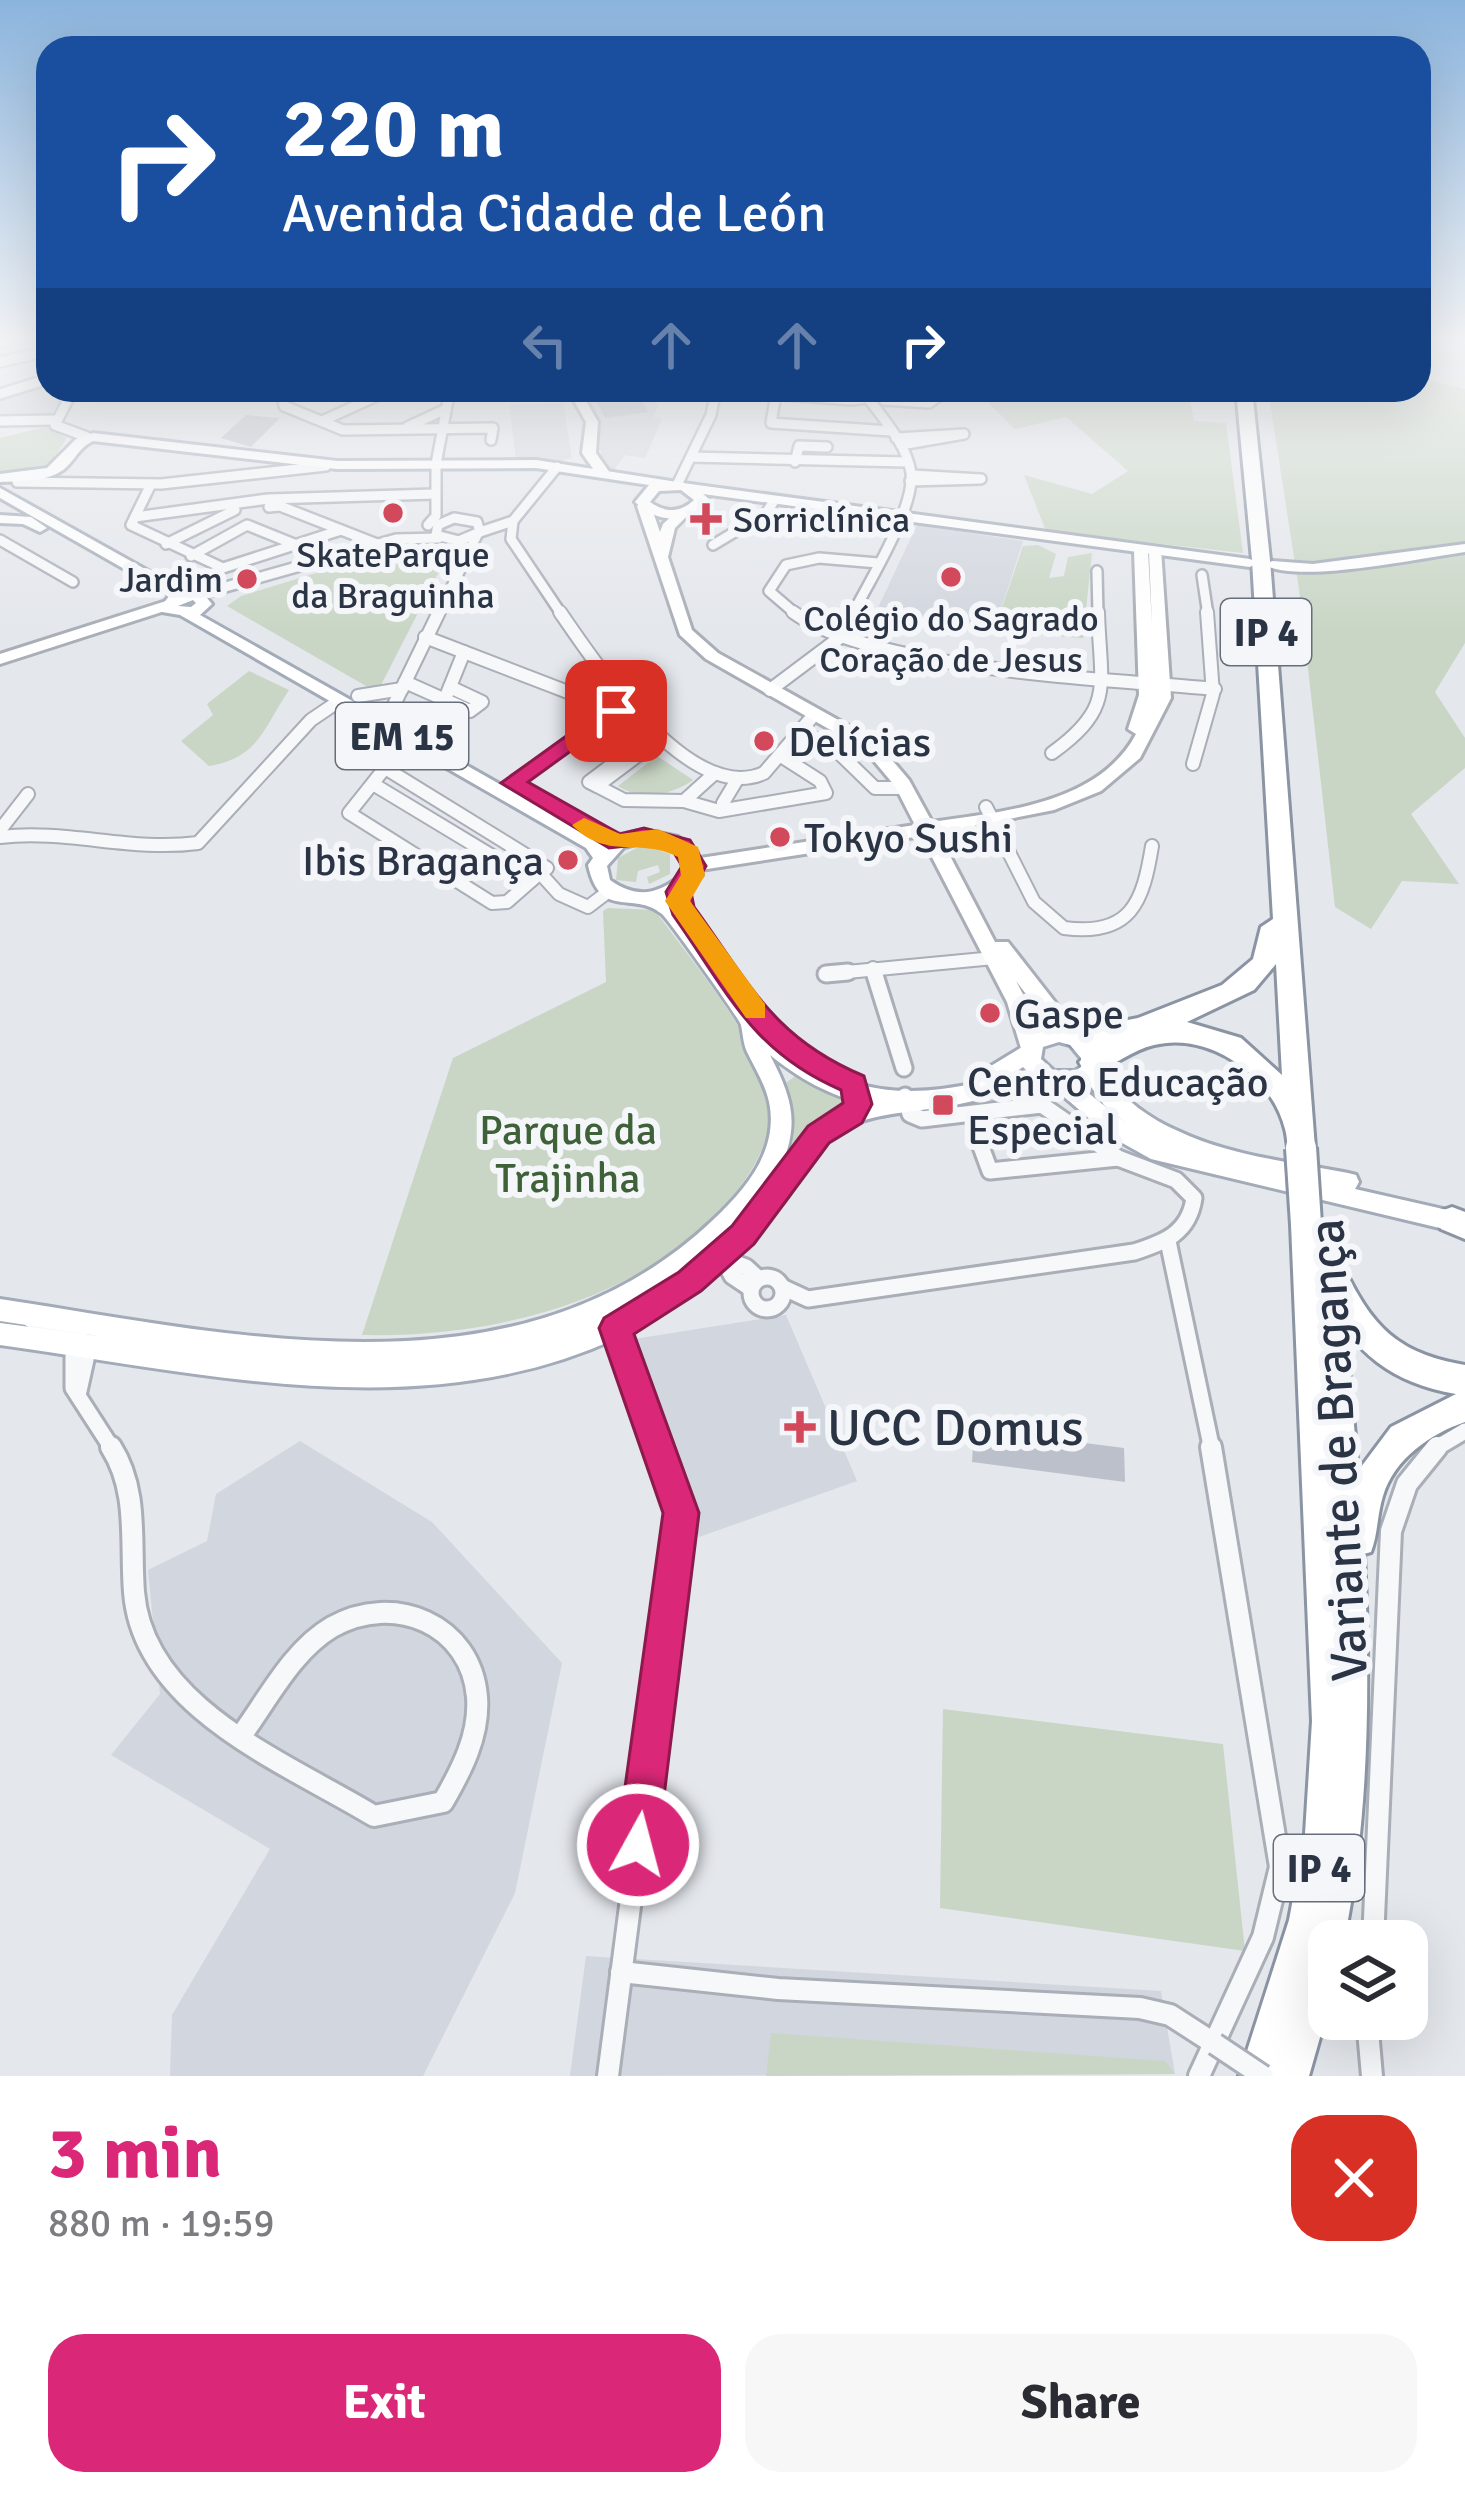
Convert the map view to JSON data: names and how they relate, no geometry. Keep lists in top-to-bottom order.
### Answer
{
  "streets": {
    "highway": ["IP 4", "Variante de Bragança"],
    "main road": ["EM 15"]
  },
  "crossings": [
    ["IP 4", "Variante de Bragança"]
  ],
  "parks": ["Parque da Trajinha"],
  "places": {
    "other": [
      "SkateParque da Braguinha",
      "Colégio do Sagrado Coração de Jesus",
      "Jardim",
      "Delícias",
      "Tokyo Sushi",
      "Ibis Bragança",
      "Gaspe"
    ],
    "health": ["Sorriclínica", "UCC Domus"],
    "transit": ["Centro Educação Especial"]
  },
  "page": {
    "turn": ["220 m", "Avenida Cidade de León"],
    "heading": ["3 min", "880 m · 19:59"],
    "buttons": ["Exit", "Share"]
  }
}
